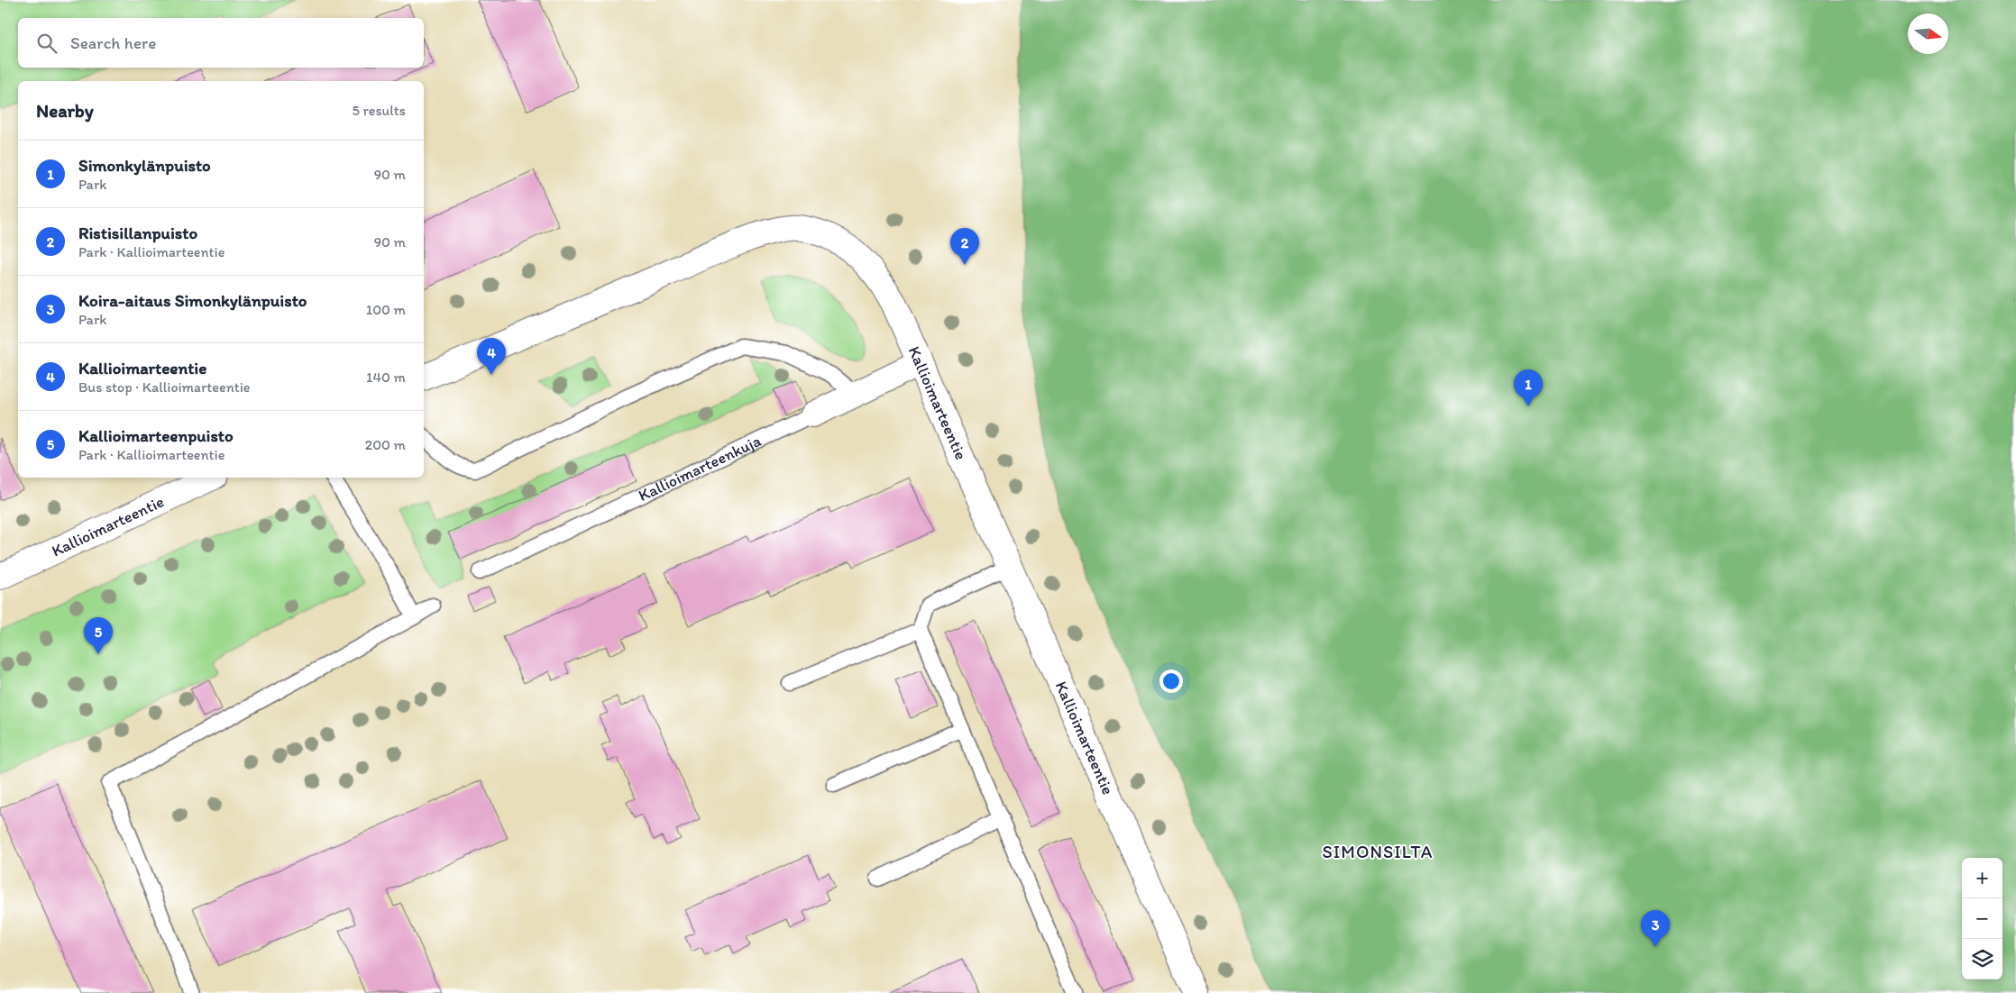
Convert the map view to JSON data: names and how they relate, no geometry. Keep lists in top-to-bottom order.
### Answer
{
  "streets": {
    "street": ["Kallioimarteentie", "Kallioimarteenkuja"]
  },
  "crossings": [
    ["Kallioimarteentie", "Kallioimarteenkuja"]
  ],
  "districts": ["SIMONSILTA"],
  "north": "right",
  "page": {
    "search": "Search here",
    "heading": ["Nearby", "5 results"],
    "list": [
      {
        "mark": "1",
        "name": "Simonkylänpuisto",
        "note": "Park",
        "value": "90 m"
      },
      {
        "mark": "2",
        "name": "Ristisillanpuisto",
        "note": "Park · Kallioimarteentie",
        "value": "90 m"
      },
      {
        "mark": "3",
        "name": "Koira-aitaus Simonkylänpuisto",
        "note": "Park",
        "value": "100 m"
      },
      {
        "mark": "4",
        "name": "Kallioimarteentie",
        "note": "Bus stop · Kallioimarteentie",
        "value": "140 m"
      },
      {
        "mark": "5",
        "name": "Kallioimarteenpuisto",
        "note": "Park · Kallioimarteentie",
        "value": "200 m"
      }
    ],
    "pins": [
      "2",
      "4",
      "1",
      "5",
      "3"
    ],
    "map_buttons": ["+", "−"]
  }
}
